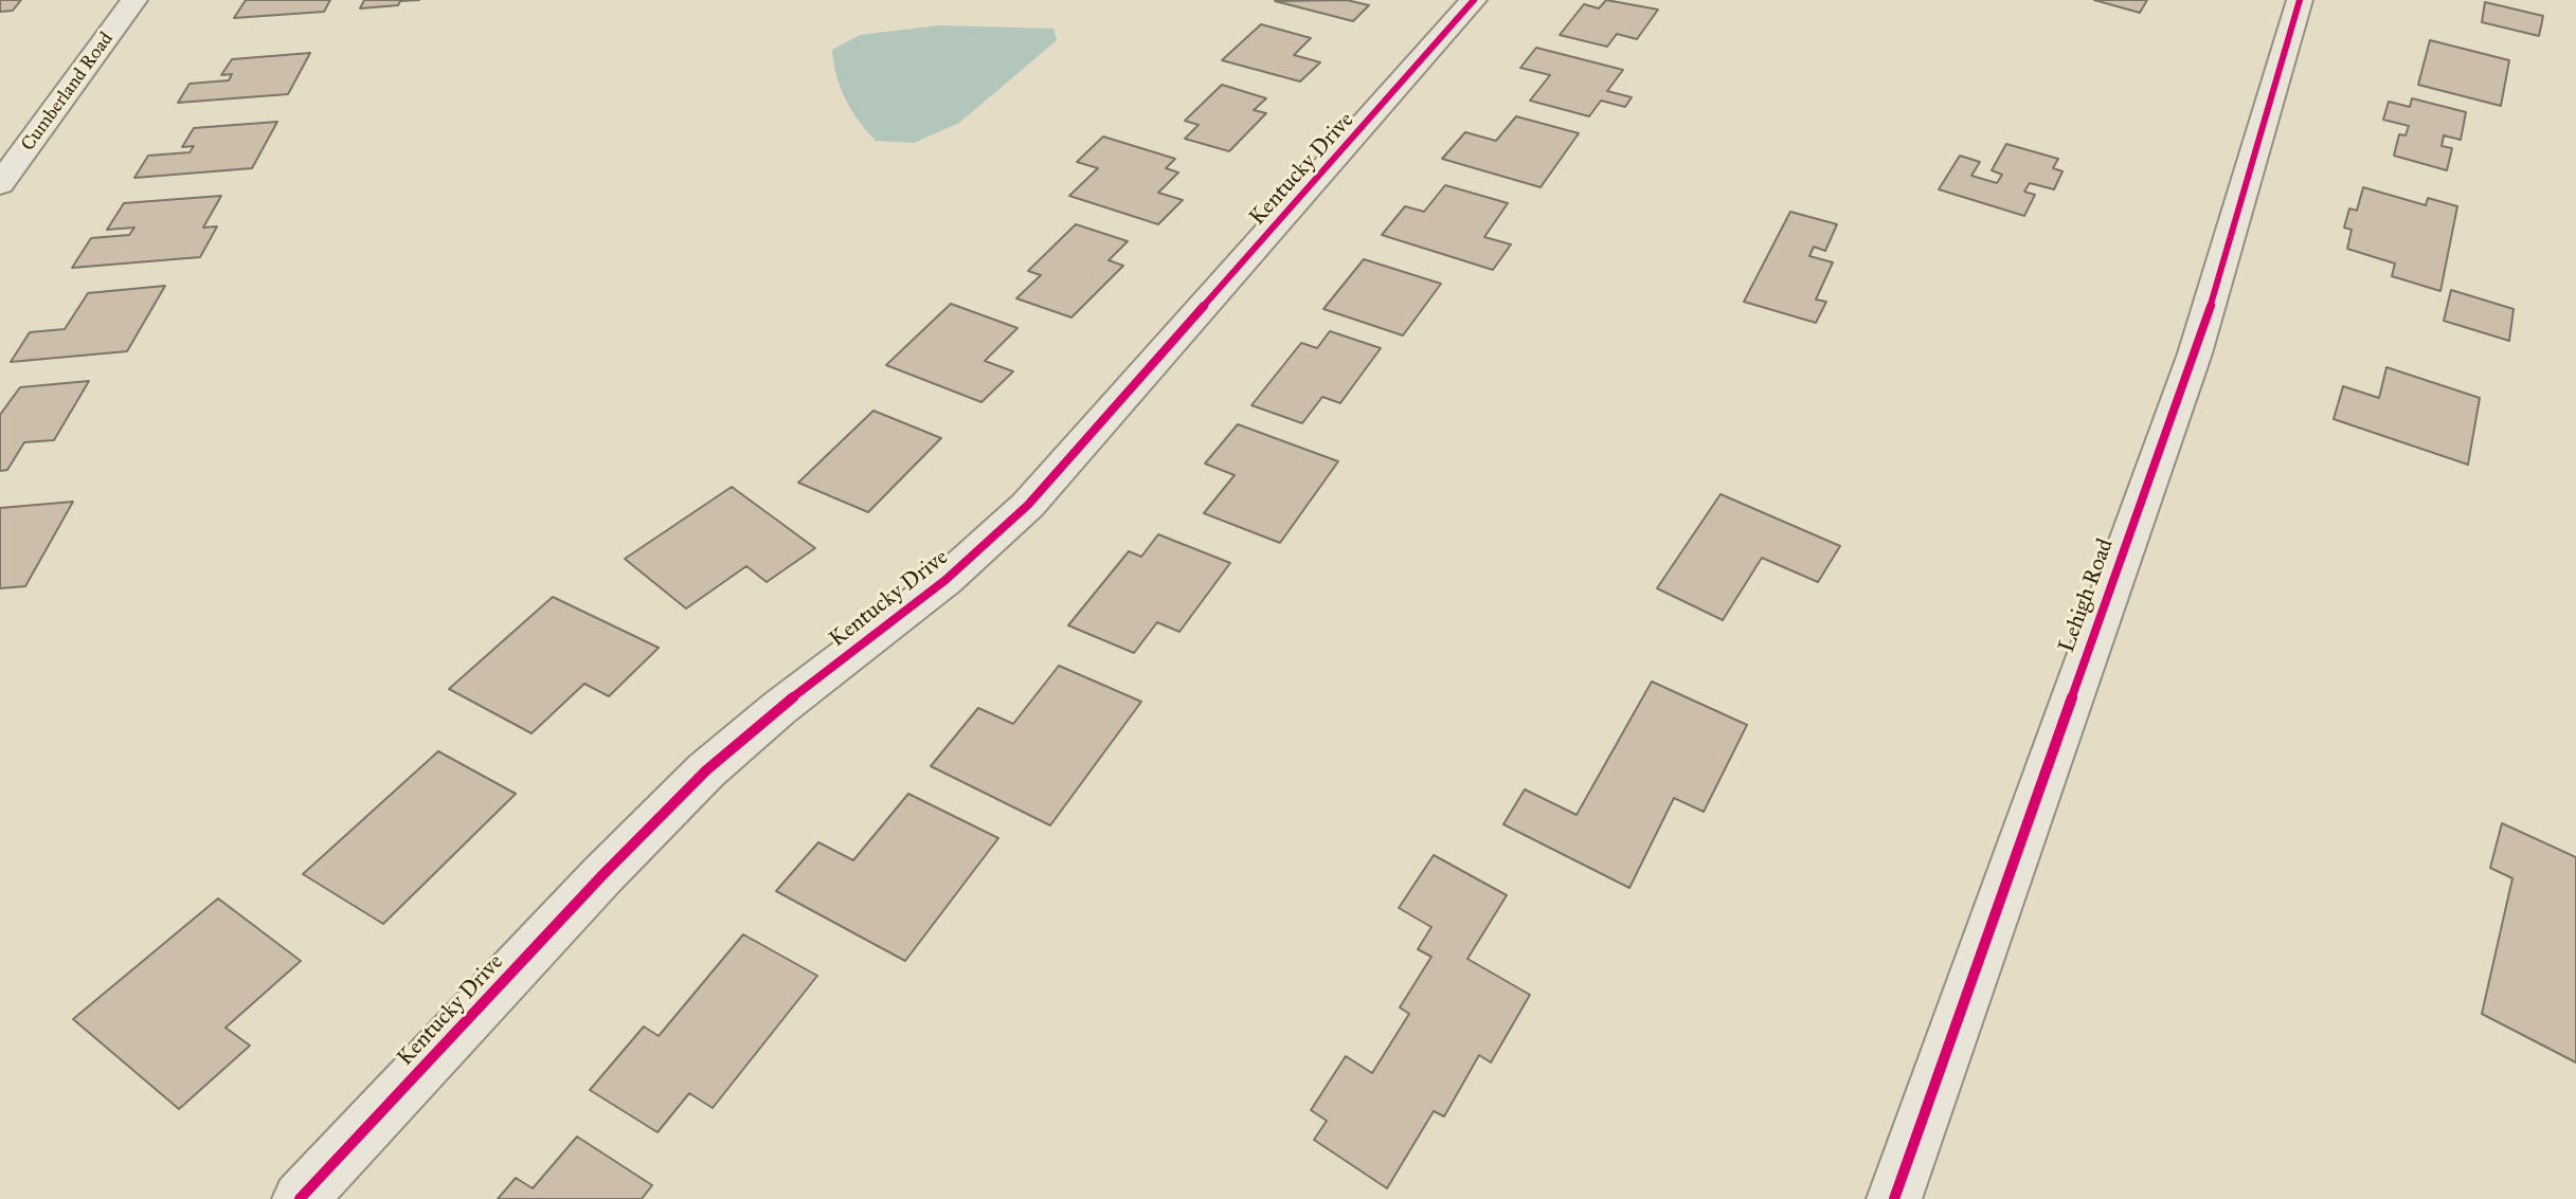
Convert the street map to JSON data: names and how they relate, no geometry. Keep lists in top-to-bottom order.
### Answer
{
  "streets": {
    "street": ["Cumberland Road", "Kentucky Drive", "Lehigh Road"]
  }
}
